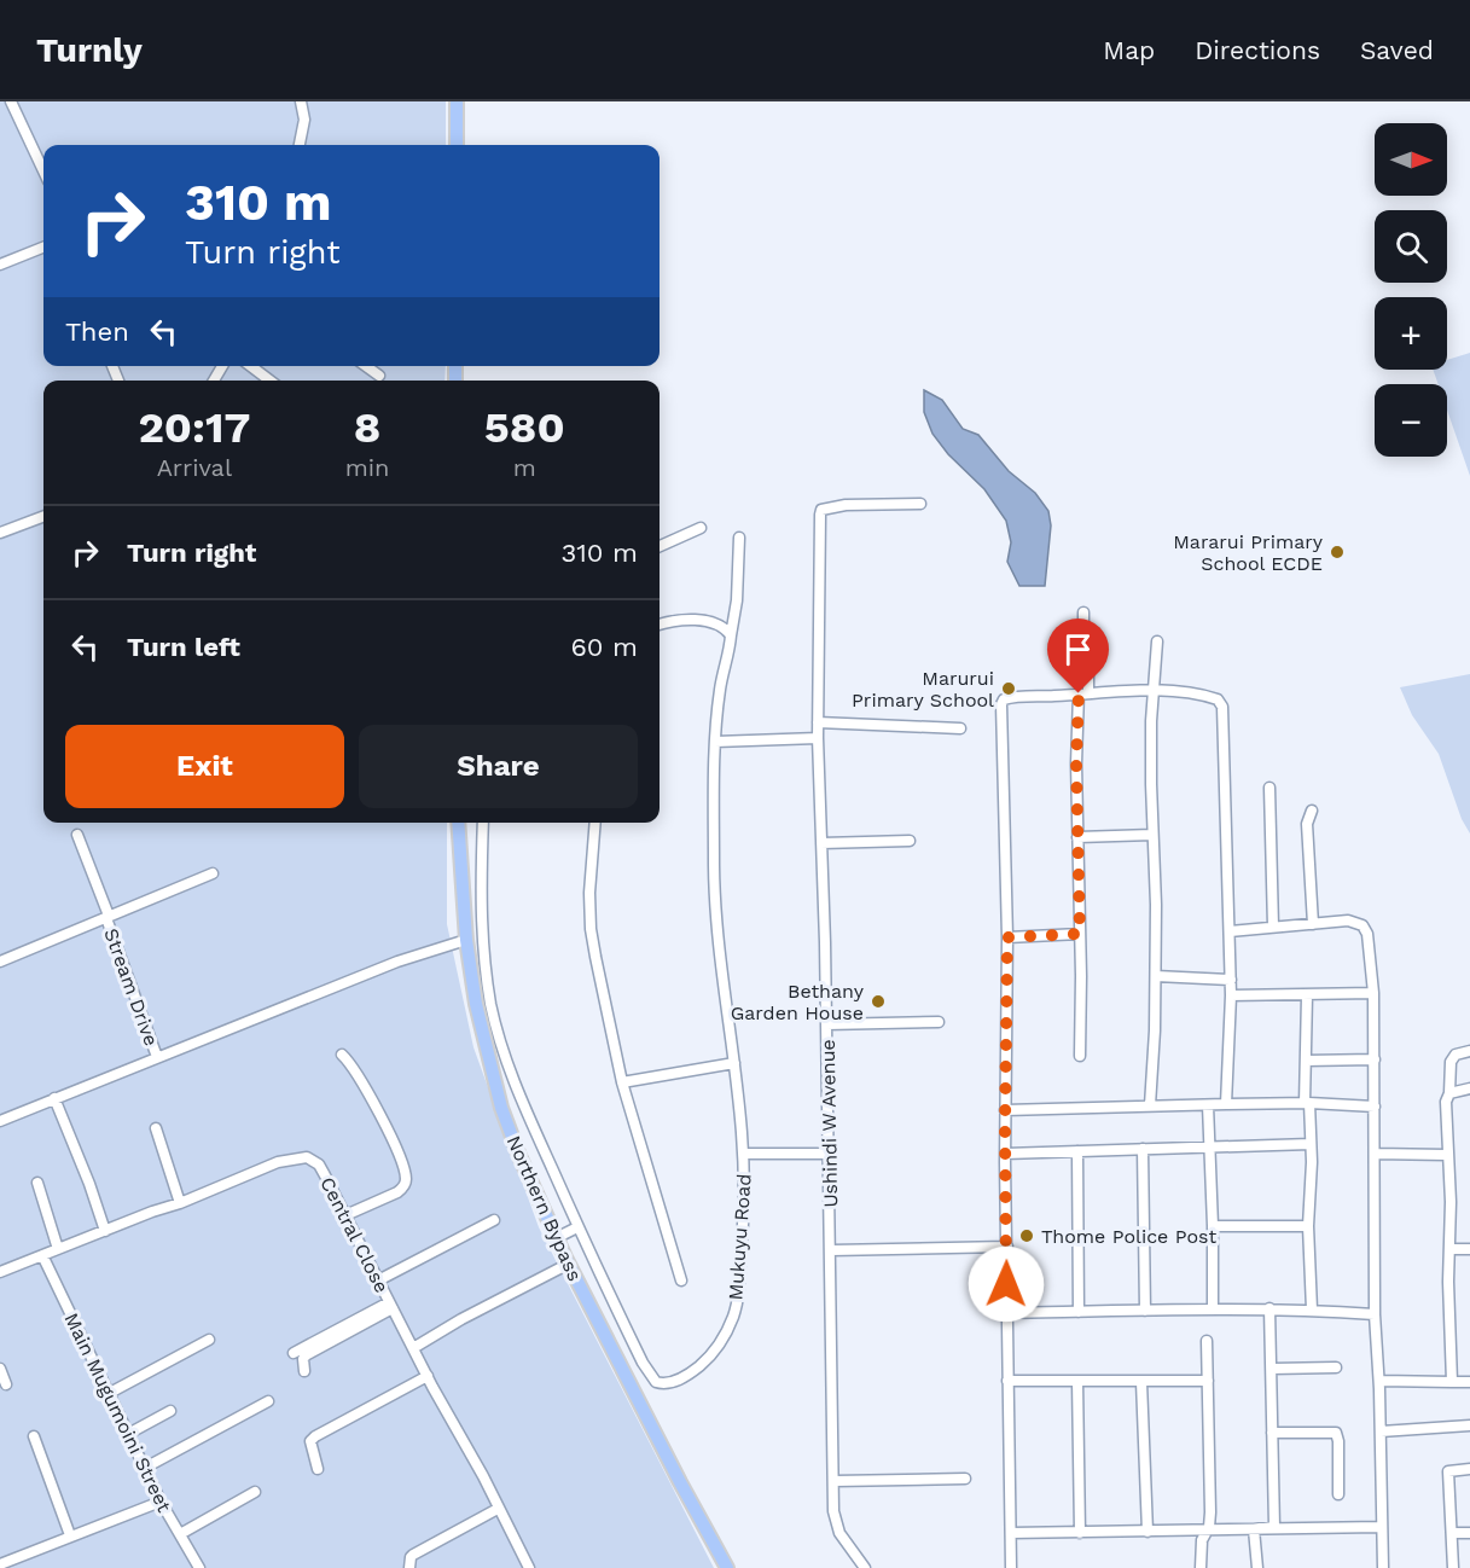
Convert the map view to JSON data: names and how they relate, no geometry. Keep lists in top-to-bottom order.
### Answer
{
  "streets": {
    "main road": ["Northern Bypass"],
    "street": [
      "Stream Drive",
      "Ushindi W Avenue",
      "Central Close",
      "Mukuyu Road",
      "Main Mugumoini Street"
    ]
  },
  "crossings": [
    ["Central Close", "Main Mugumoini Street"]
  ],
  "places": [
    "Mararui Primary School ECDE",
    "Marurui Primary School",
    "Bethany Garden House",
    "Thome Police Post"
  ],
  "north": "right",
  "page": {
    "header": "Turnly",
    "nav": ["Map", "Directions", "Saved"],
    "map_buttons": ["+", "−"],
    "turn": ["310 m", "Turn right"],
    "then": "Then",
    "eta": [
      "20:17",
      "Arrival",
      "8",
      "min",
      "580",
      "m"
    ],
    "list": [
      {
        "name": "Turn right",
        "value": "310 m"
      },
      {
        "name": "Turn left",
        "value": "60 m"
      }
    ],
    "buttons": ["Exit", "Share"]
  }
}
